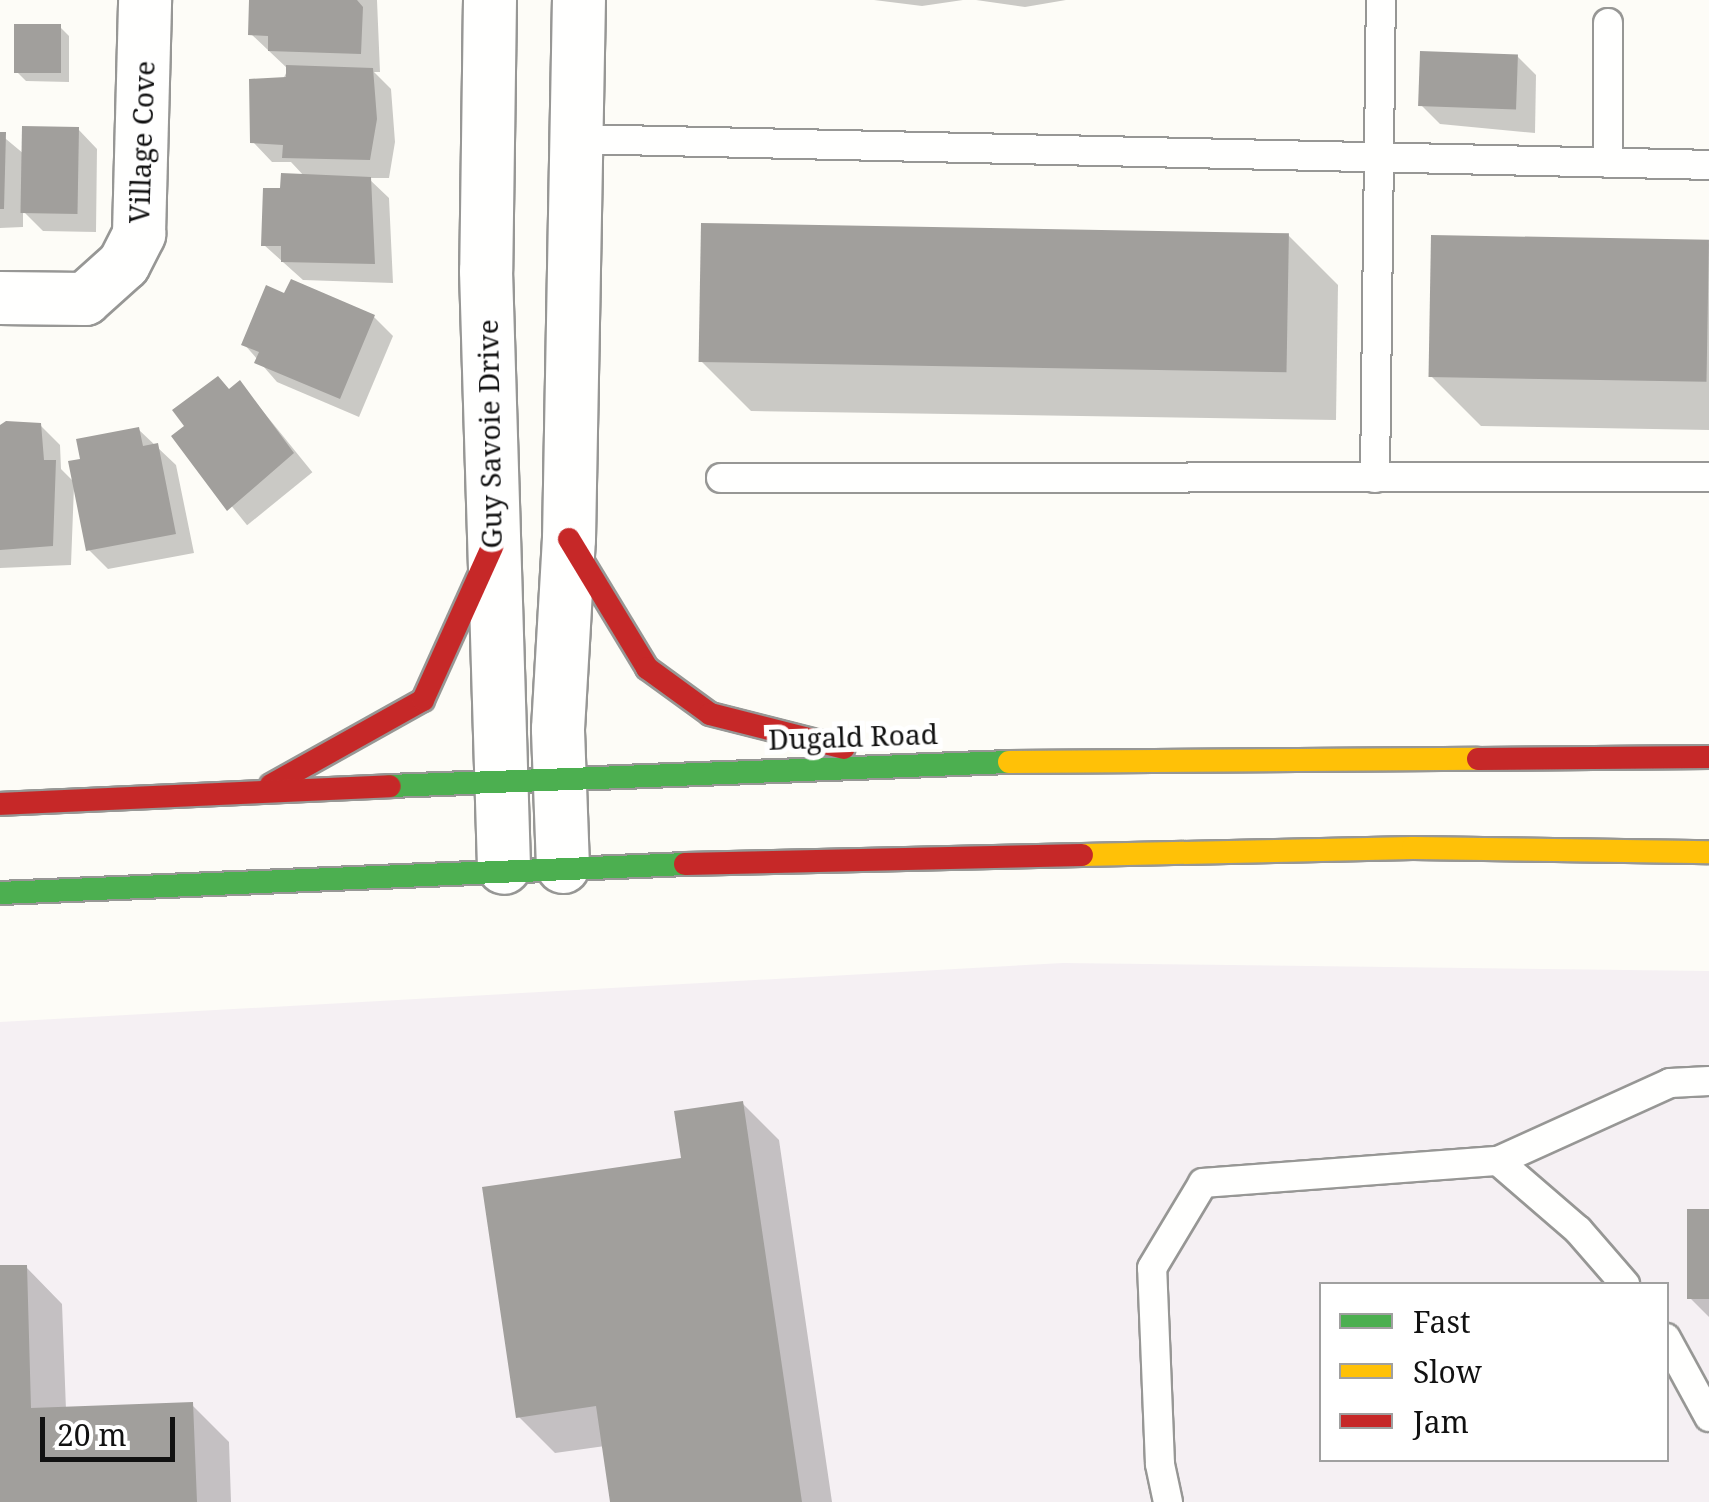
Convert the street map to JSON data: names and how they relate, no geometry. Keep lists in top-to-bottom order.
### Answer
{
  "streets": {
    "main road": ["Dugald Road"],
    "street": ["Village Cove", "Guy Savoie Drive"]
  },
  "crossings": [
    ["Guy Savoie Drive", "Dugald Road"]
  ],
  "legend": ["Fast", "Slow", "Jam"],
  "scale_bar": "20 m"
}
